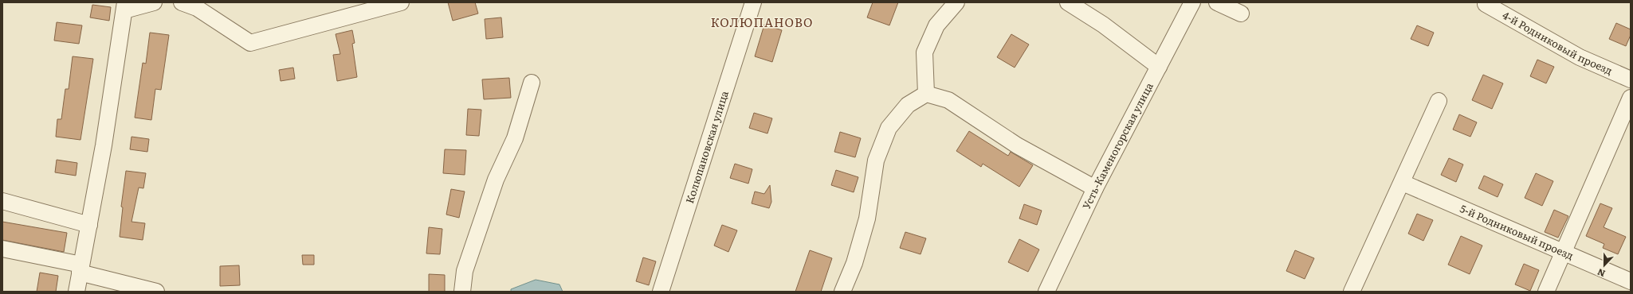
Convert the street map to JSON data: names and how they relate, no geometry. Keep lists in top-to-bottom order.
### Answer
{
  "streets": {
    "street": [
      "4-й Родниковый проезд",
      "Усть-Каменогорская улица",
      "Колюпановская улица",
      "5-й Родниковый проезд"
    ]
  },
  "districts": ["КОЛЮПАНОВО"],
  "north": "bottom"
}
